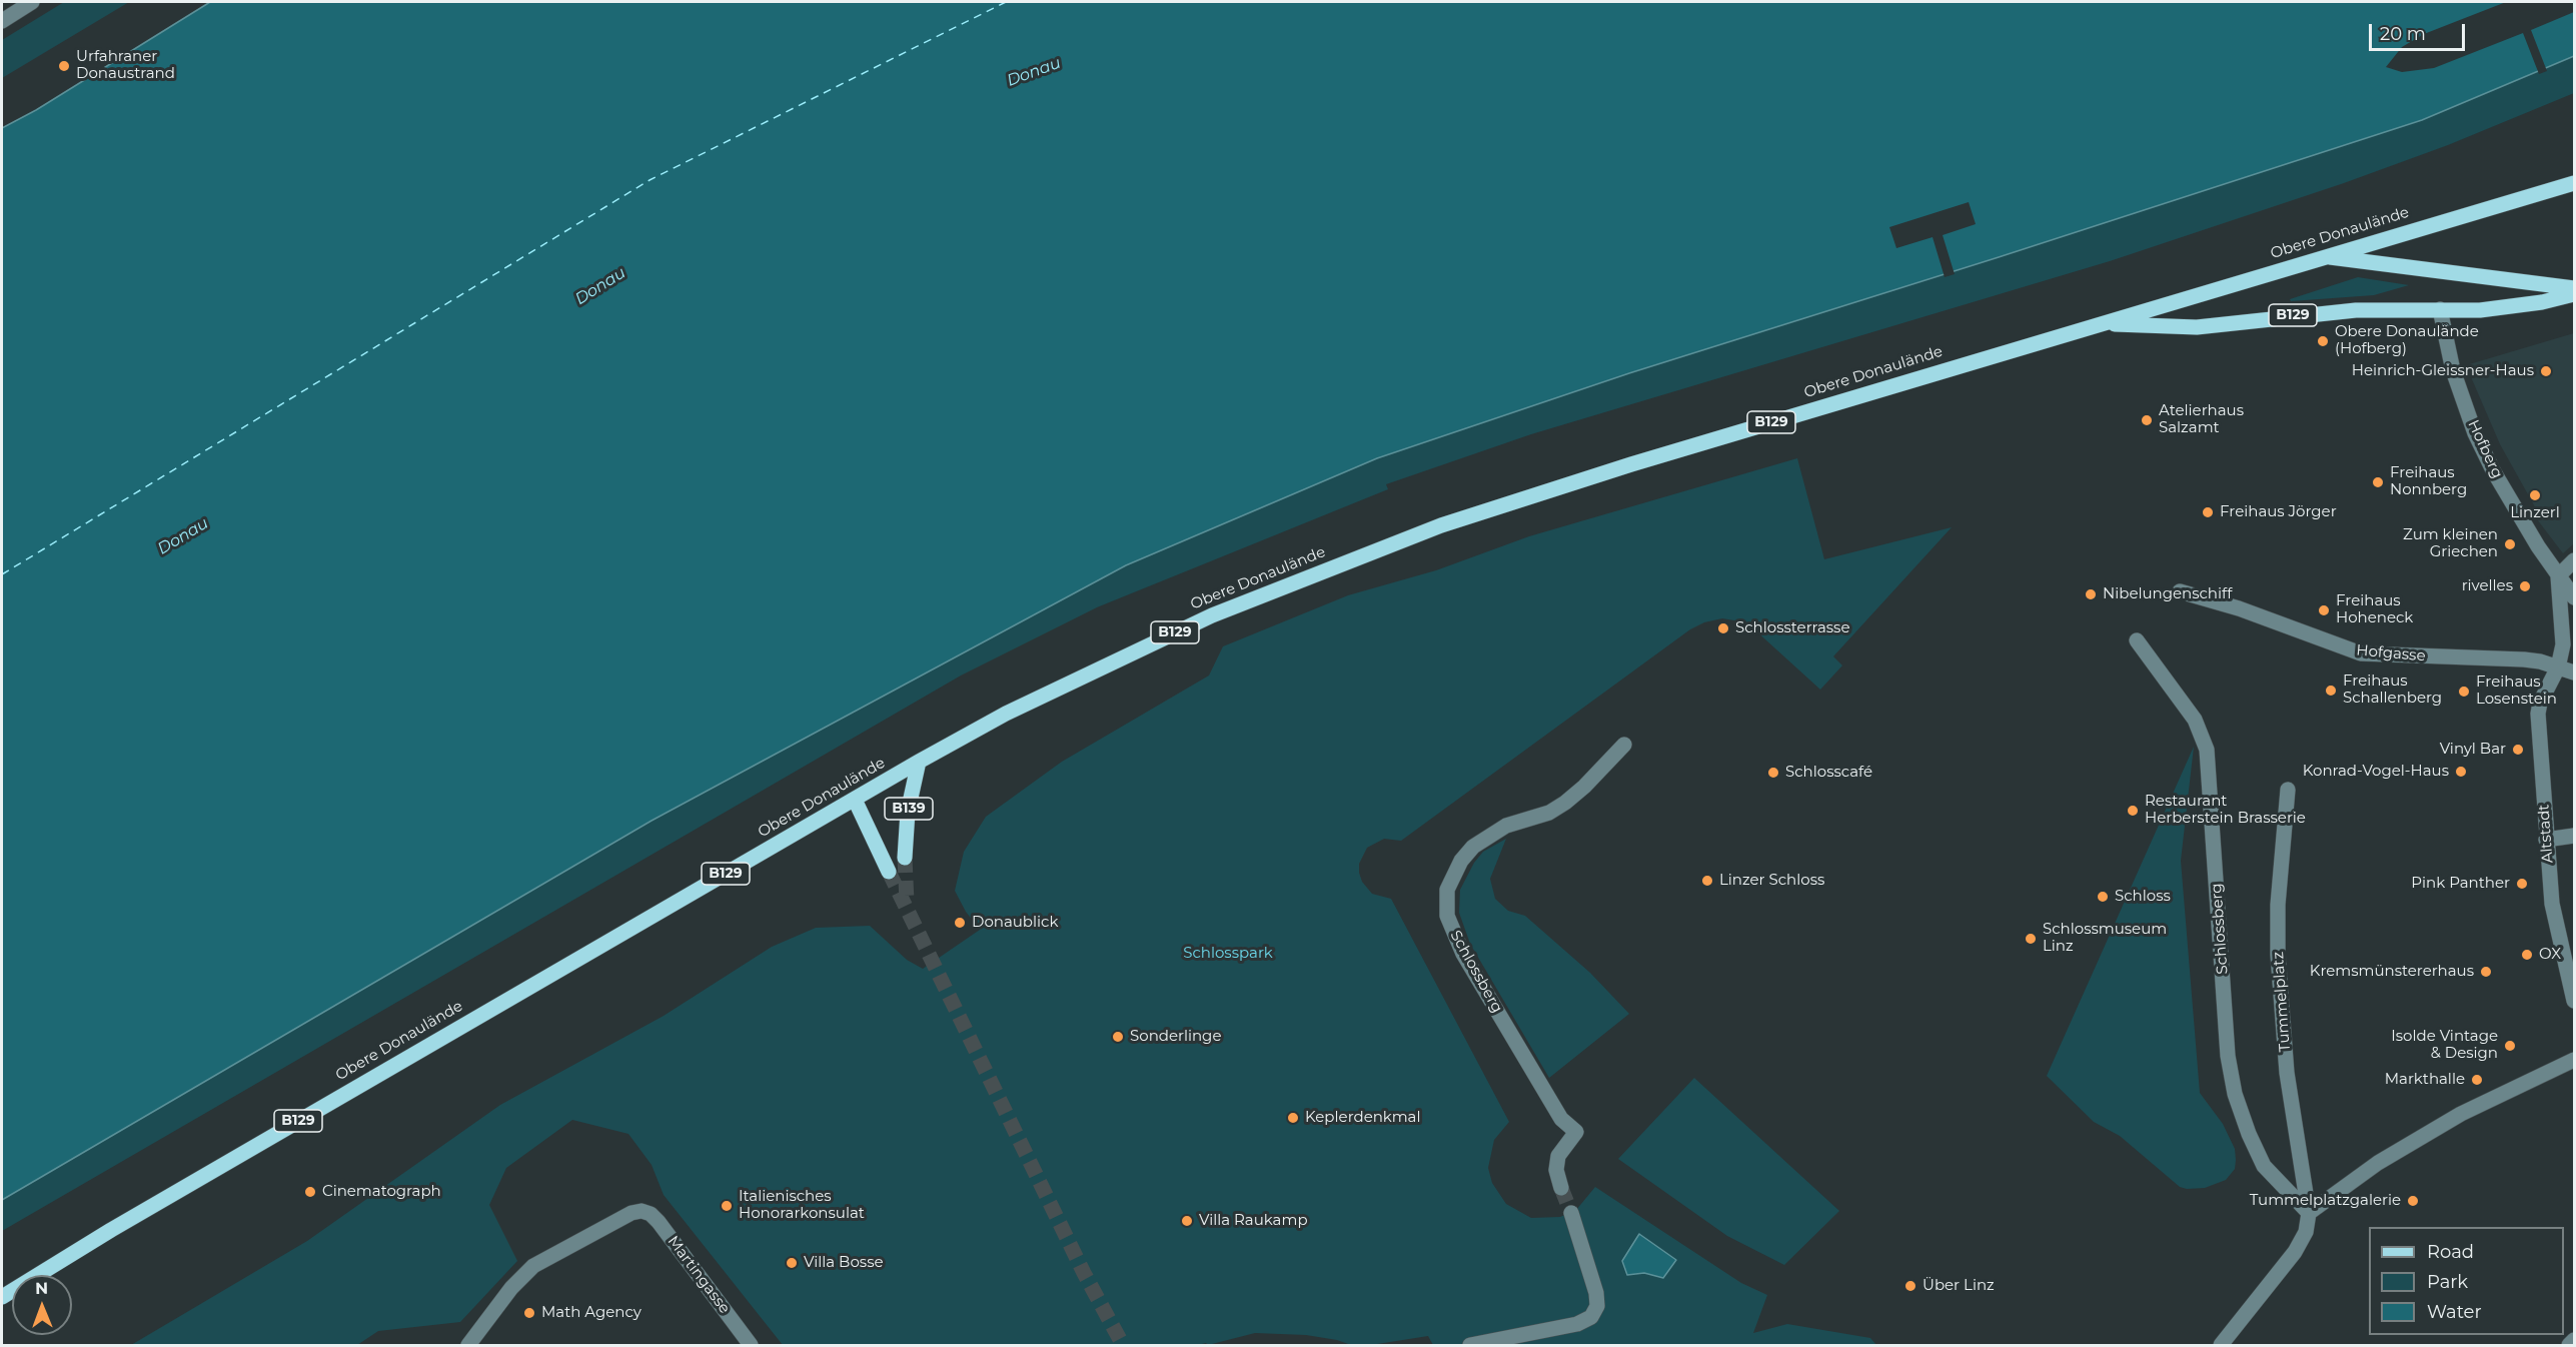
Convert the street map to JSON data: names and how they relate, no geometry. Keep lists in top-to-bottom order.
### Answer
{
  "streets": {
    "main road": ["Obere Donaulände", "B129", "B139"],
    "street": [
      "Hofberg",
      "Hofgasse",
      "Altstadt",
      "Schlossberg",
      "Tummelplatz",
      "Martingasse"
    ]
  },
  "crossings": [
    ["Obere Donaulände", "B129"],
    ["Obere Donaulände", "B139"],
    ["B129", "Hofberg"],
    ["Hofberg", "Hofgasse"],
    ["Hofberg", "Altstadt"],
    ["Hofgasse", "Altstadt"],
    ["Schlossberg", "Tummelplatz"]
  ],
  "water": ["Donau"],
  "parks": ["Schlosspark"],
  "places": [
    "Urfahraner Donaustrand",
    "Obere Donaulände (Hofberg)",
    "Heinrich-Gleissner-Haus",
    "Atelierhaus Salzamt",
    "Freihaus Nonnberg",
    "Linzerl",
    "Freihaus Jörger",
    "Zum kleinen Griechen",
    "rivelles",
    "Nibelungenschiff",
    "Freihaus Hoheneck",
    "Schlossterrasse",
    "Freihaus Schallenberg",
    "Freihaus Losenstein",
    "Vinyl Bar",
    "Konrad-Vogel-Haus",
    "Schlosscafé",
    "Restaurant Herberstein Brasserie",
    "Linzer Schloss",
    "Pink Panther",
    "Schloss",
    "Donaublick",
    "Schlossmuseum Linz",
    "OX",
    "Kremsmünstererhaus",
    "Sonderlinge",
    "Isolde Vintage & Design",
    "Markthalle",
    "Keplerdenkmal",
    "Cinematograph",
    "Tummelplatzgalerie",
    "Italienisches Honorarkonsulat",
    "Villa Raukamp",
    "Villa Bosse",
    "Über Linz",
    "Math Agency"
  ],
  "legend": ["Road", "Park", "Water"],
  "scale_bar": "20 m",
  "north": "top"
}
